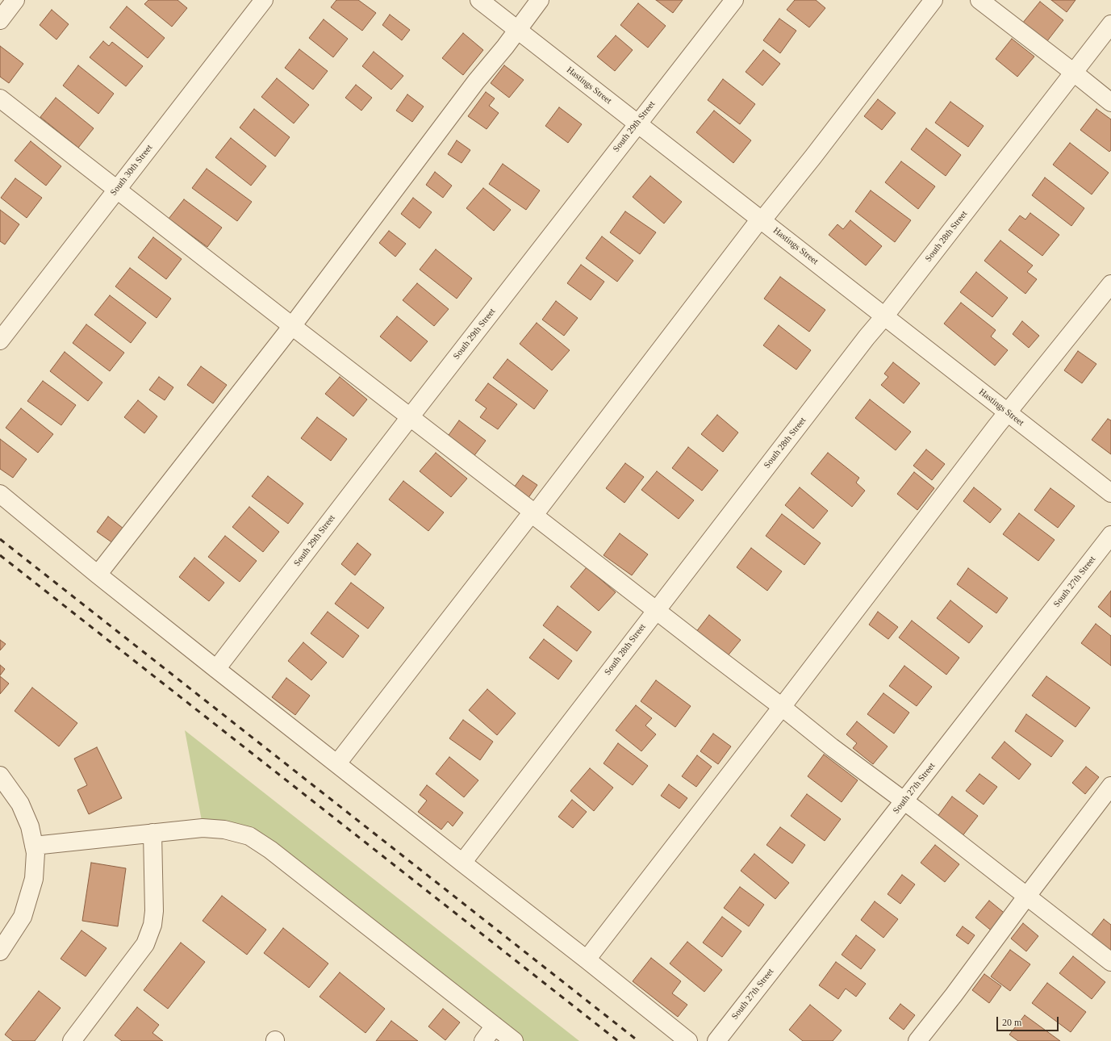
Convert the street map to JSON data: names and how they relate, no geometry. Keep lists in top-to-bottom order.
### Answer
{
  "streets": {
    "street": [
      "Hastings Street",
      "South 29th Street",
      "South 30th Street",
      "South 28th Street",
      "South 27th Street"
    ]
  },
  "crossings": [
    ["Hastings Street", "South 29th Street"],
    ["Hastings Street", "South 28th Street"]
  ],
  "scale_bar": "20 m"
}
